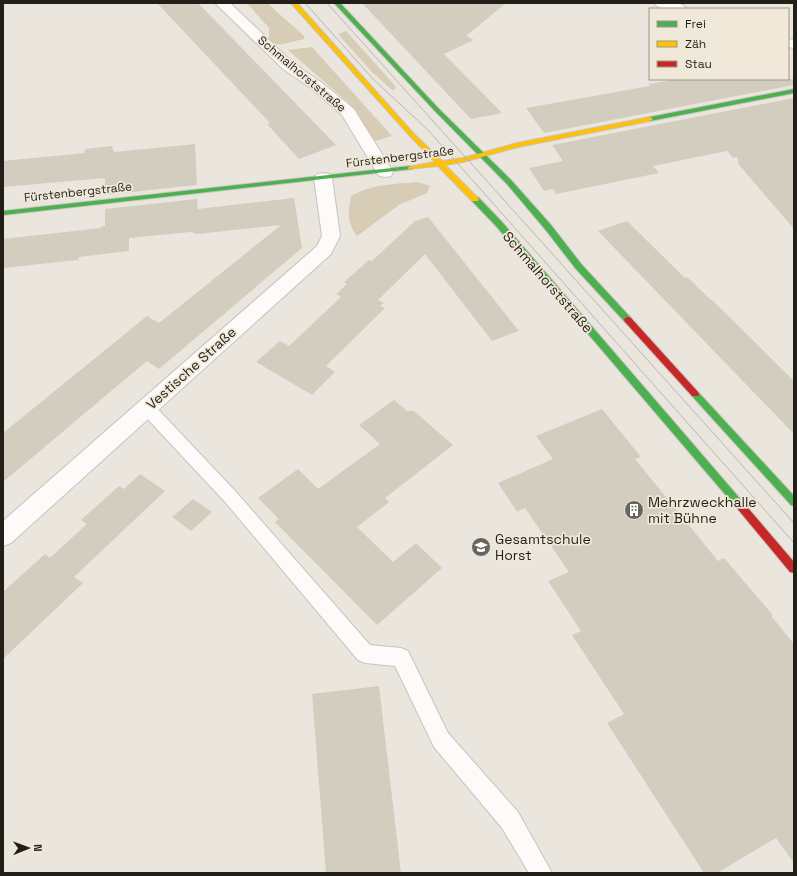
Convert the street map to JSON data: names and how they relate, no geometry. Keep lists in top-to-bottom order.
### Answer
{
  "streets": {
    "main road": ["Schmalhorststraße", "Fürstenbergstraße"],
    "street": ["Vestische Straße"]
  },
  "crossings": [
    ["Schmalhorststraße", "Fürstenbergstraße"],
    ["Fürstenbergstraße", "Vestische Straße"]
  ],
  "places": {
    "building": ["Mehrzweckhalle mit Bühne"],
    "school or university": ["Gesamtschule Horst"]
  },
  "legend": ["Frei", "Zäh", "Stau"],
  "north": "right"
}
